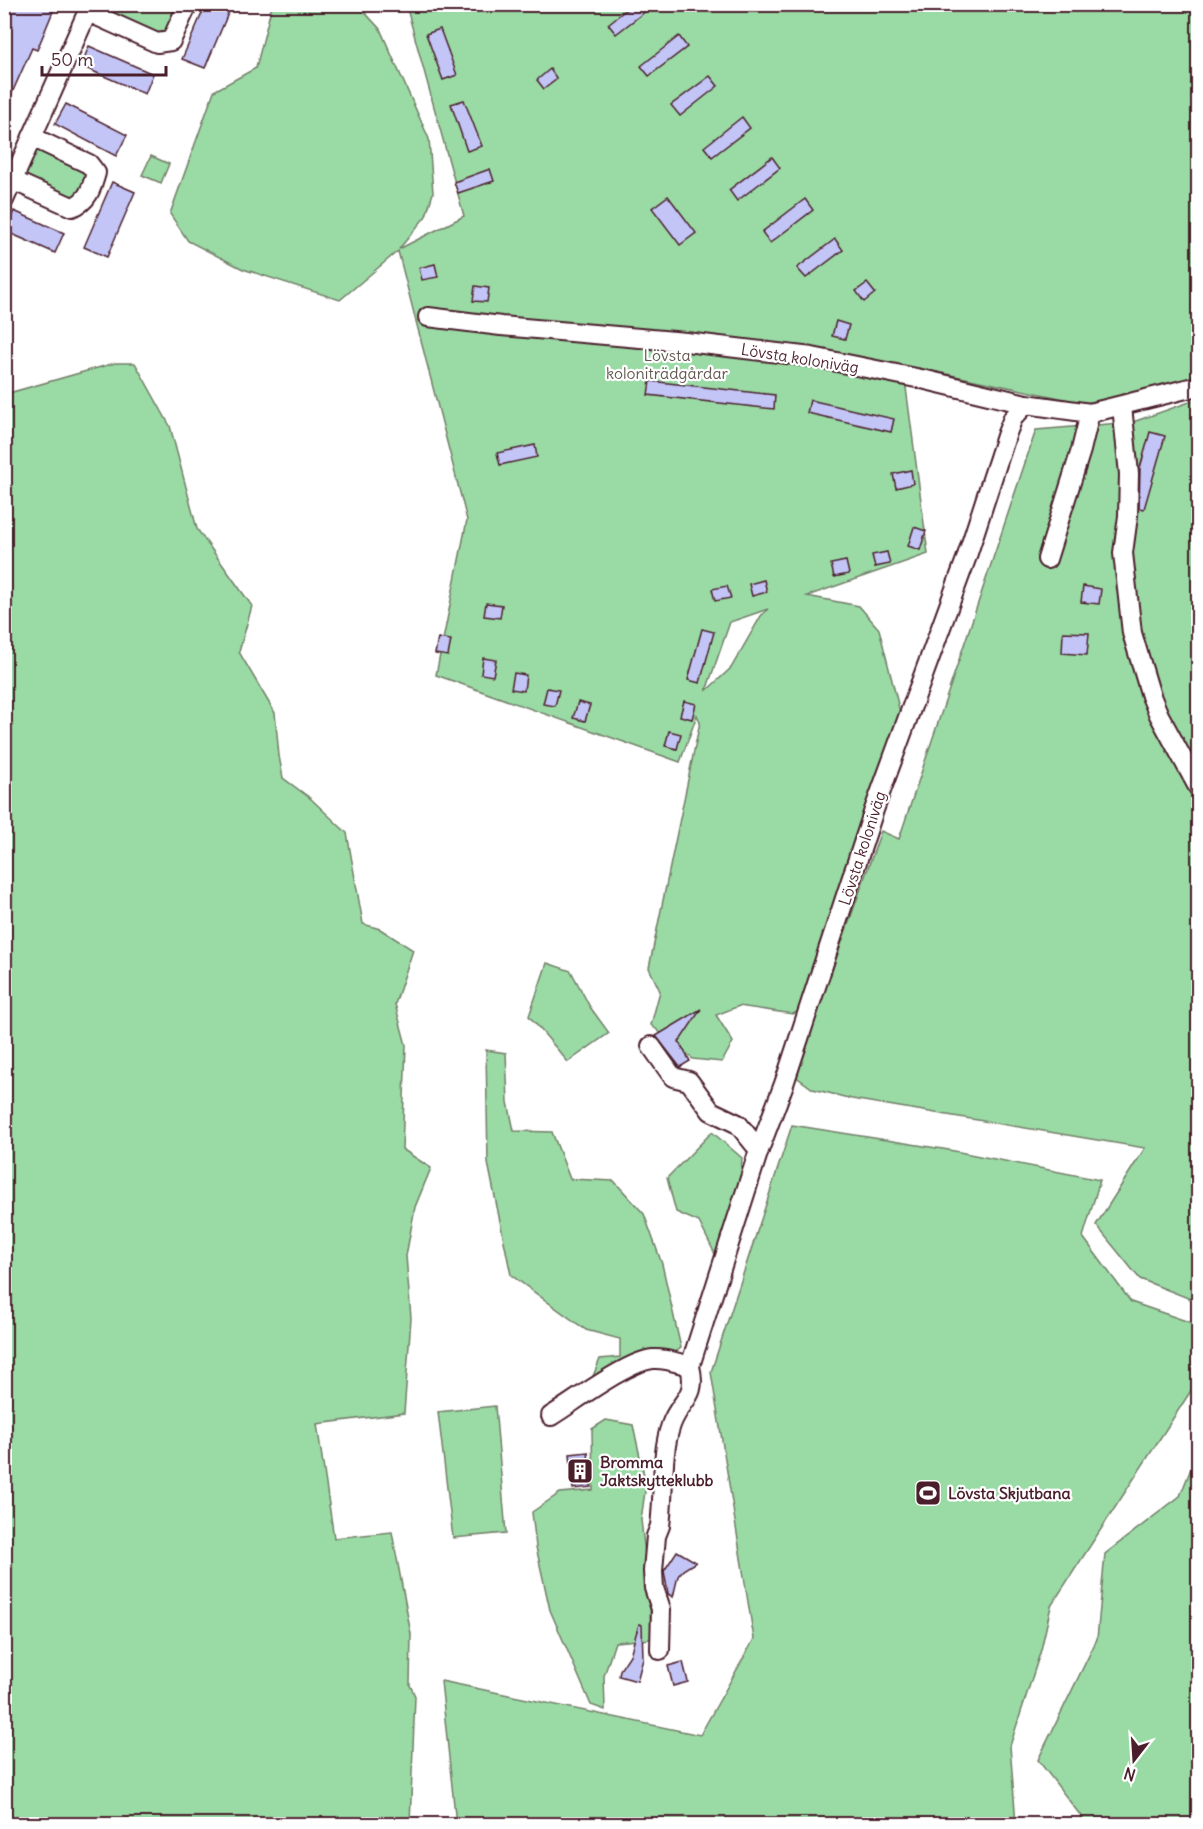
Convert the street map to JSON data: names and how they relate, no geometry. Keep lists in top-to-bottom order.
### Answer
{
  "streets": {
    "street": ["Lövsta koloniväg"]
  },
  "parks": ["Lövsta koloniträdgårdar"],
  "places": {
    "building": ["Bromma Jaktskytteklubb"],
    "sports": ["Lövsta Skjutbana"]
  },
  "scale_bar": "50 m",
  "north": "bottom"
}
